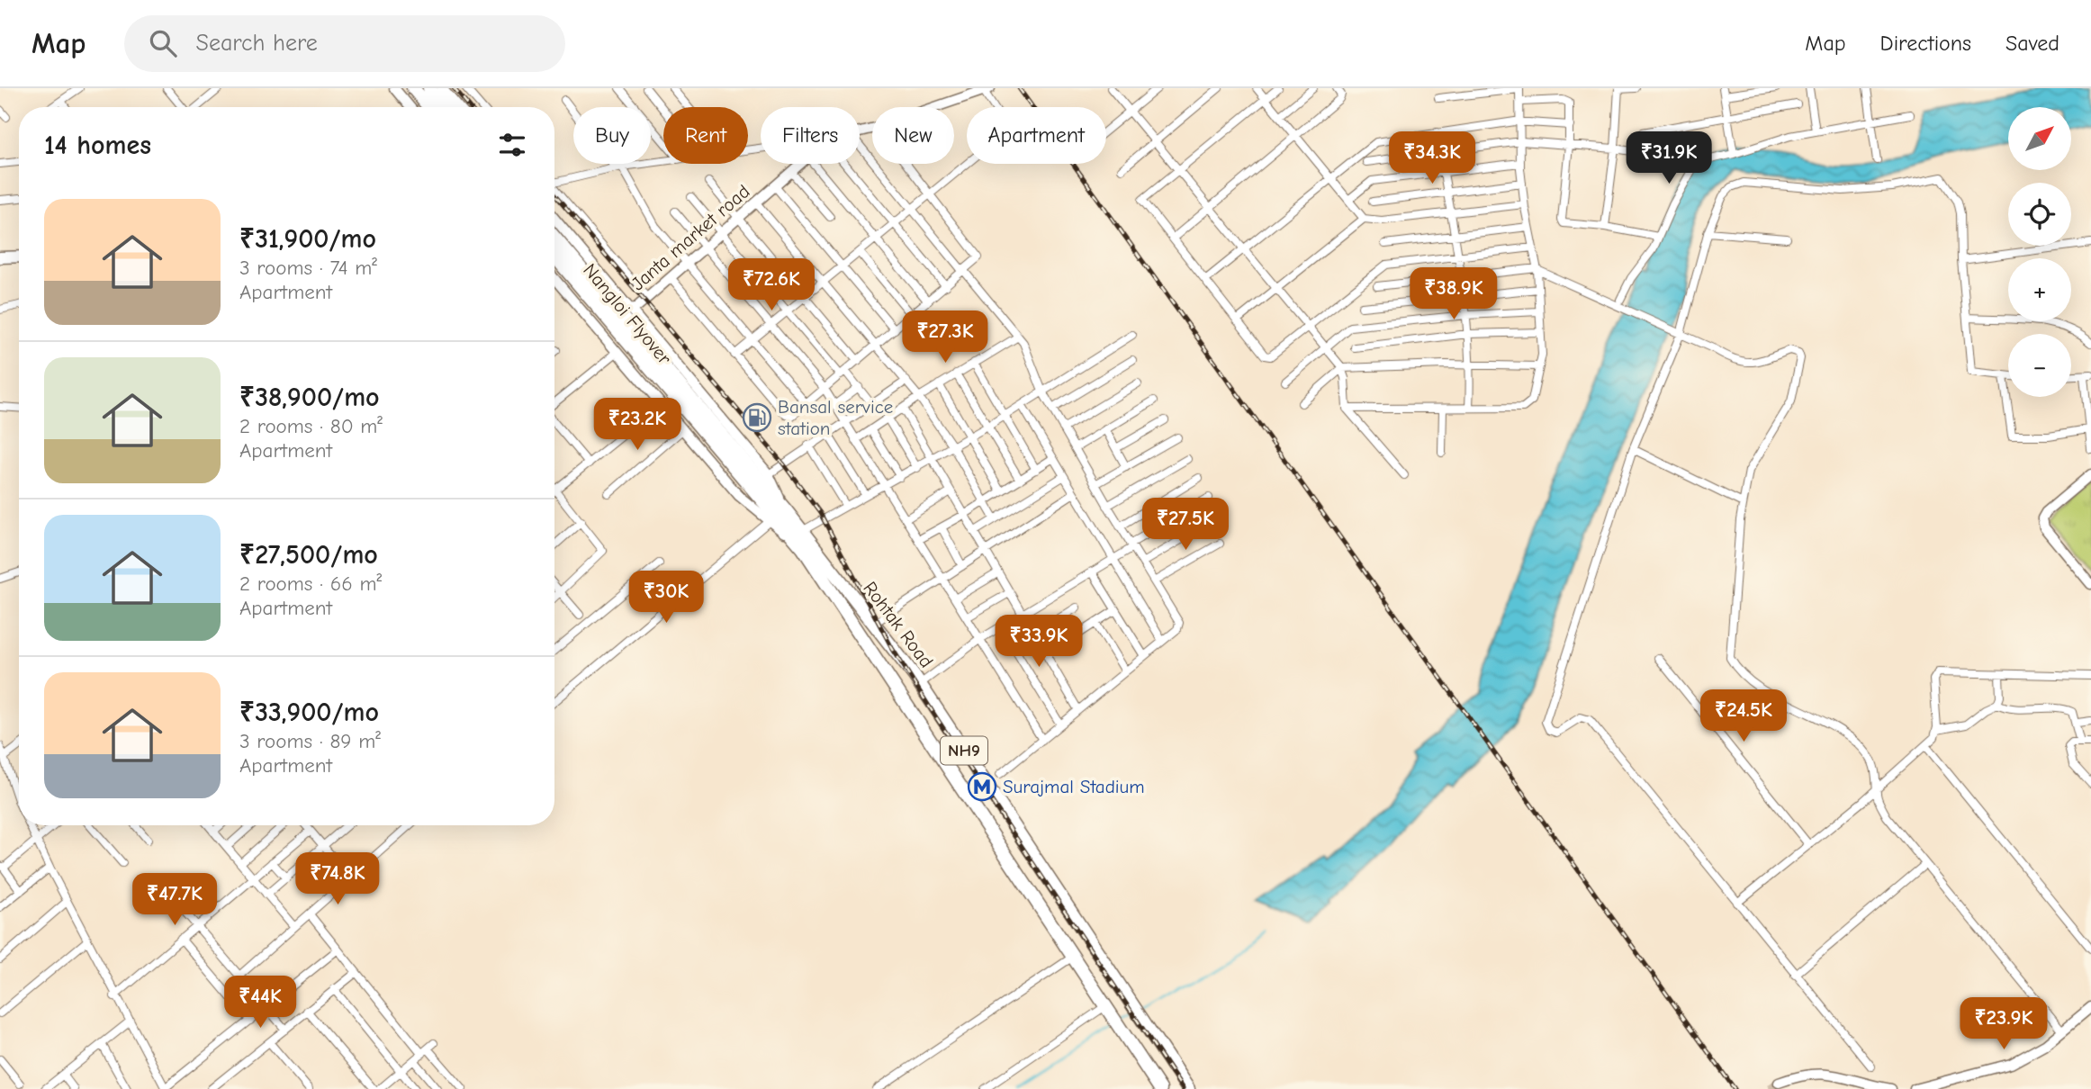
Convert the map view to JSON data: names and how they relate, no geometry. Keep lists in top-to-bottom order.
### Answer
{
  "streets": {
    "highway": ["Nangloi Flyover", "Rohtak Road", "NH9"],
    "street": ["Janta market road"]
  },
  "crossings": [
    ["Nangloi Flyover", "Rohtak Road"]
  ],
  "places": {
    "fuel station": ["Bansal service station"],
    "metro station": ["Surajmal Stadium"]
  },
  "north": "top right",
  "page": {
    "header": "Map",
    "search": "Search here",
    "nav": ["Map", "Directions", "Saved"],
    "map_buttons": ["+", "−"],
    "chip": [
      "Buy",
      "Rent",
      "Filters",
      "New",
      "Apartment"
    ],
    "heading": "14 homes",
    "price": [
      "₹34.3K",
      "₹31.9K",
      "₹72.6K",
      "₹38.9K",
      "₹27.3K",
      "₹23.2K",
      "₹27.5K",
      "₹30K",
      "₹33.9K",
      "₹24.5K",
      "₹74.8K",
      "₹47.7K",
      "₹44K",
      "₹23.9K"
    ],
    "list": [
      {
        "name": "₹31,900/mo",
        "note": "3 rooms · 74 m² · Apartment"
      },
      {
        "name": "₹38,900/mo",
        "note": "2 rooms · 80 m² · Apartment"
      },
      {
        "name": "₹27,500/mo",
        "note": "2 rooms · 66 m² · Apartment"
      },
      {
        "name": "₹33,900/mo",
        "note": "3 rooms · 89 m² · Apartment"
      }
    ]
  }
}
